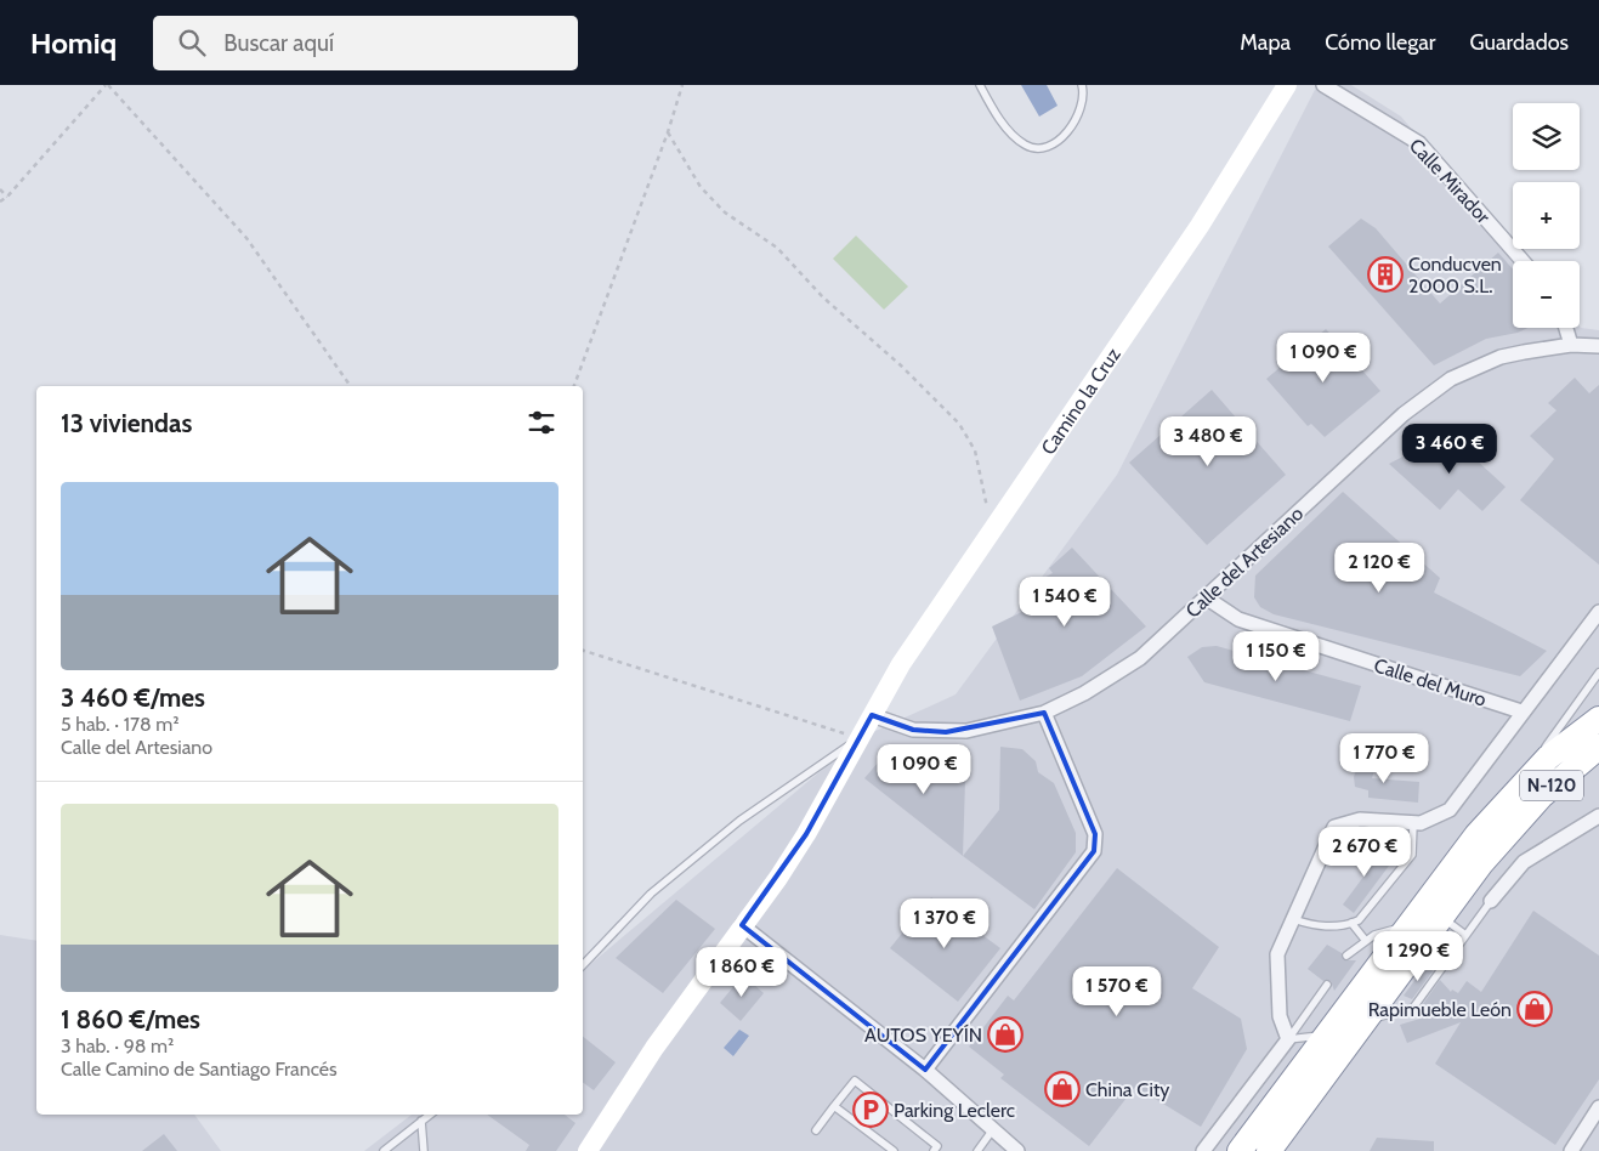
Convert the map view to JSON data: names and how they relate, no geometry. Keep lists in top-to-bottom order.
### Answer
{
  "streets": {
    "highway": ["N-120"],
    "street": [
      "Calle Mirador",
      "Camino la Cruz",
      "Calle del Artesiano",
      "Calle del Muro"
    ]
  },
  "crossings": [
    ["Camino la Cruz", "Calle del Artesiano"],
    ["Calle del Artesiano", "Calle del Muro"]
  ],
  "places": {
    "building": ["Conducven 2000 S.L."],
    "shop": ["Rapimueble León", "AUTOS YEYÍN", "China City"],
    "parking": ["Parking Leclerc"]
  },
  "page": {
    "header": "Homiq",
    "search": "Buscar aquí",
    "nav": ["Mapa", "Cómo llegar", "Guardados"],
    "map_buttons": ["+", "−"],
    "price": [
      "1 090 €",
      "3 480 €",
      "3 460 €",
      "2 120 €",
      "1 540 €",
      "1 150 €",
      "1 770 €",
      "1 090 €",
      "2 670 €",
      "1 370 €",
      "1 290 €",
      "1 860 €",
      "1 570 €"
    ],
    "heading": "13 viviendas",
    "list": [
      {
        "name": "3 460 €/mes",
        "note": "5 hab. · 178 m² · Calle del Artesiano"
      },
      {
        "name": "1 860 €/mes",
        "note": "3 hab. · 98 m² · Calle Camino de Santiago Francés"
      }
    ]
  }
}
